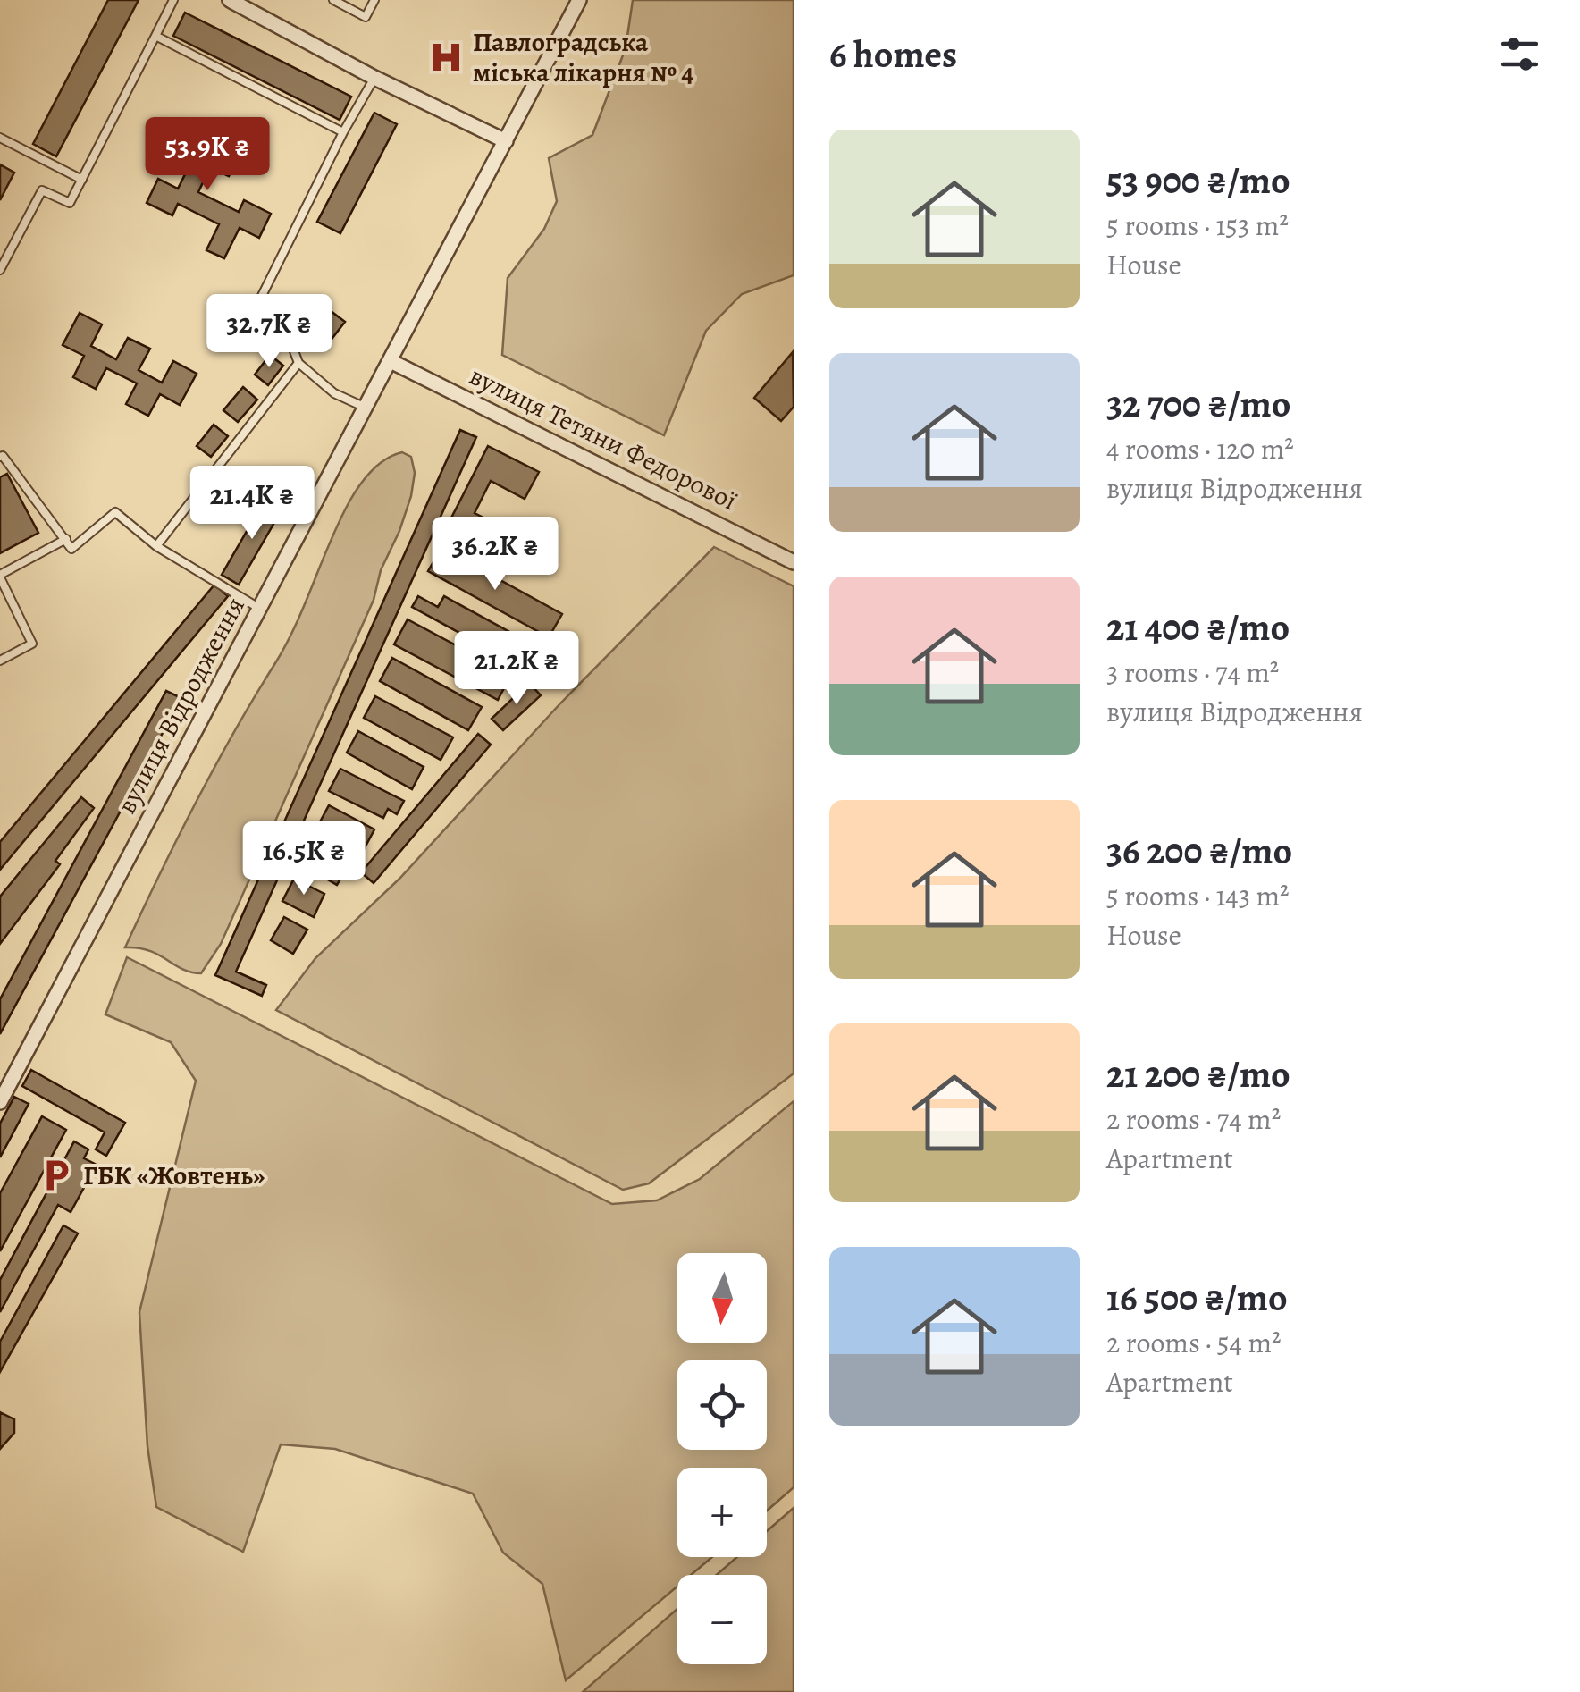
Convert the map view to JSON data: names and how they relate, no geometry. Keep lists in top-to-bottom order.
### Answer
{
  "streets": {
    "street": ["вулиця Тетяни Федорової", "вулиця Відродження"]
  },
  "crossings": [
    ["вулиця Тетяни Федорової", "вулиця Відродження"]
  ],
  "places": {
    "hospital": ["Павлоградська міська лікарня № 4"],
    "parking": ["ГБК «Жовтень»"]
  },
  "north": "bottom",
  "page": {
    "heading": "6 homes",
    "list": [
      {
        "name": "53 900 ₴/mo",
        "note": "5 rooms · 153 m² · House"
      },
      {
        "name": "32 700 ₴/mo",
        "note": "4 rooms · 120 m² · вулиця Відродження"
      },
      {
        "name": "21 400 ₴/mo",
        "note": "3 rooms · 74 m² · вулиця Відродження"
      },
      {
        "name": "36 200 ₴/mo",
        "note": "5 rooms · 143 m² · House"
      },
      {
        "name": "21 200 ₴/mo",
        "note": "2 rooms · 74 m² · Apartment"
      },
      {
        "name": "16 500 ₴/mo",
        "note": "2 rooms · 54 m² · Apartment"
      }
    ],
    "price": [
      "53.9K ₴",
      "32.7K ₴",
      "21.4K ₴",
      "36.2K ₴",
      "21.2K ₴",
      "16.5K ₴"
    ],
    "map_buttons": ["+", "−"]
  }
}
